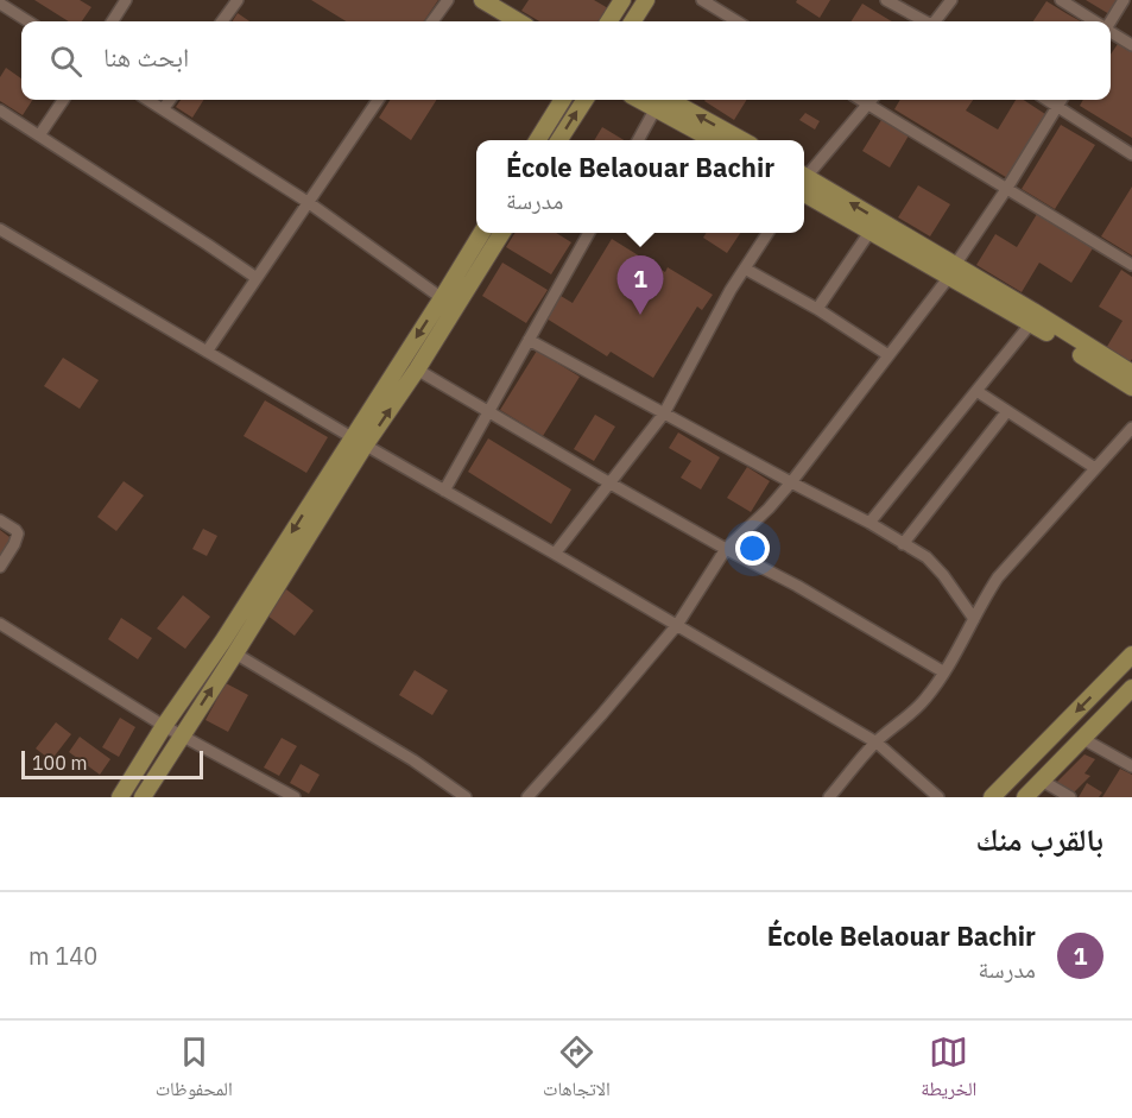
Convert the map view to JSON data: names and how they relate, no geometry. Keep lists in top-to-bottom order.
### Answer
{
  "scale_bar": "100 m",
  "page": {
    "search": "ابحث هنا",
    "popup": ["École Belaouar Bachir", "مدرسة"],
    "pins": "1",
    "scale": "100 m",
    "heading": "بالقرب منك",
    "list": [
      {
        "mark": "1",
        "name": "École Belaouar Bachir",
        "note": "مدرسة",
        "value": "140 m"
      }
    ],
    "nav": ["الخريطة", "الاتجاهات", "المحفوظات"]
  }
}
